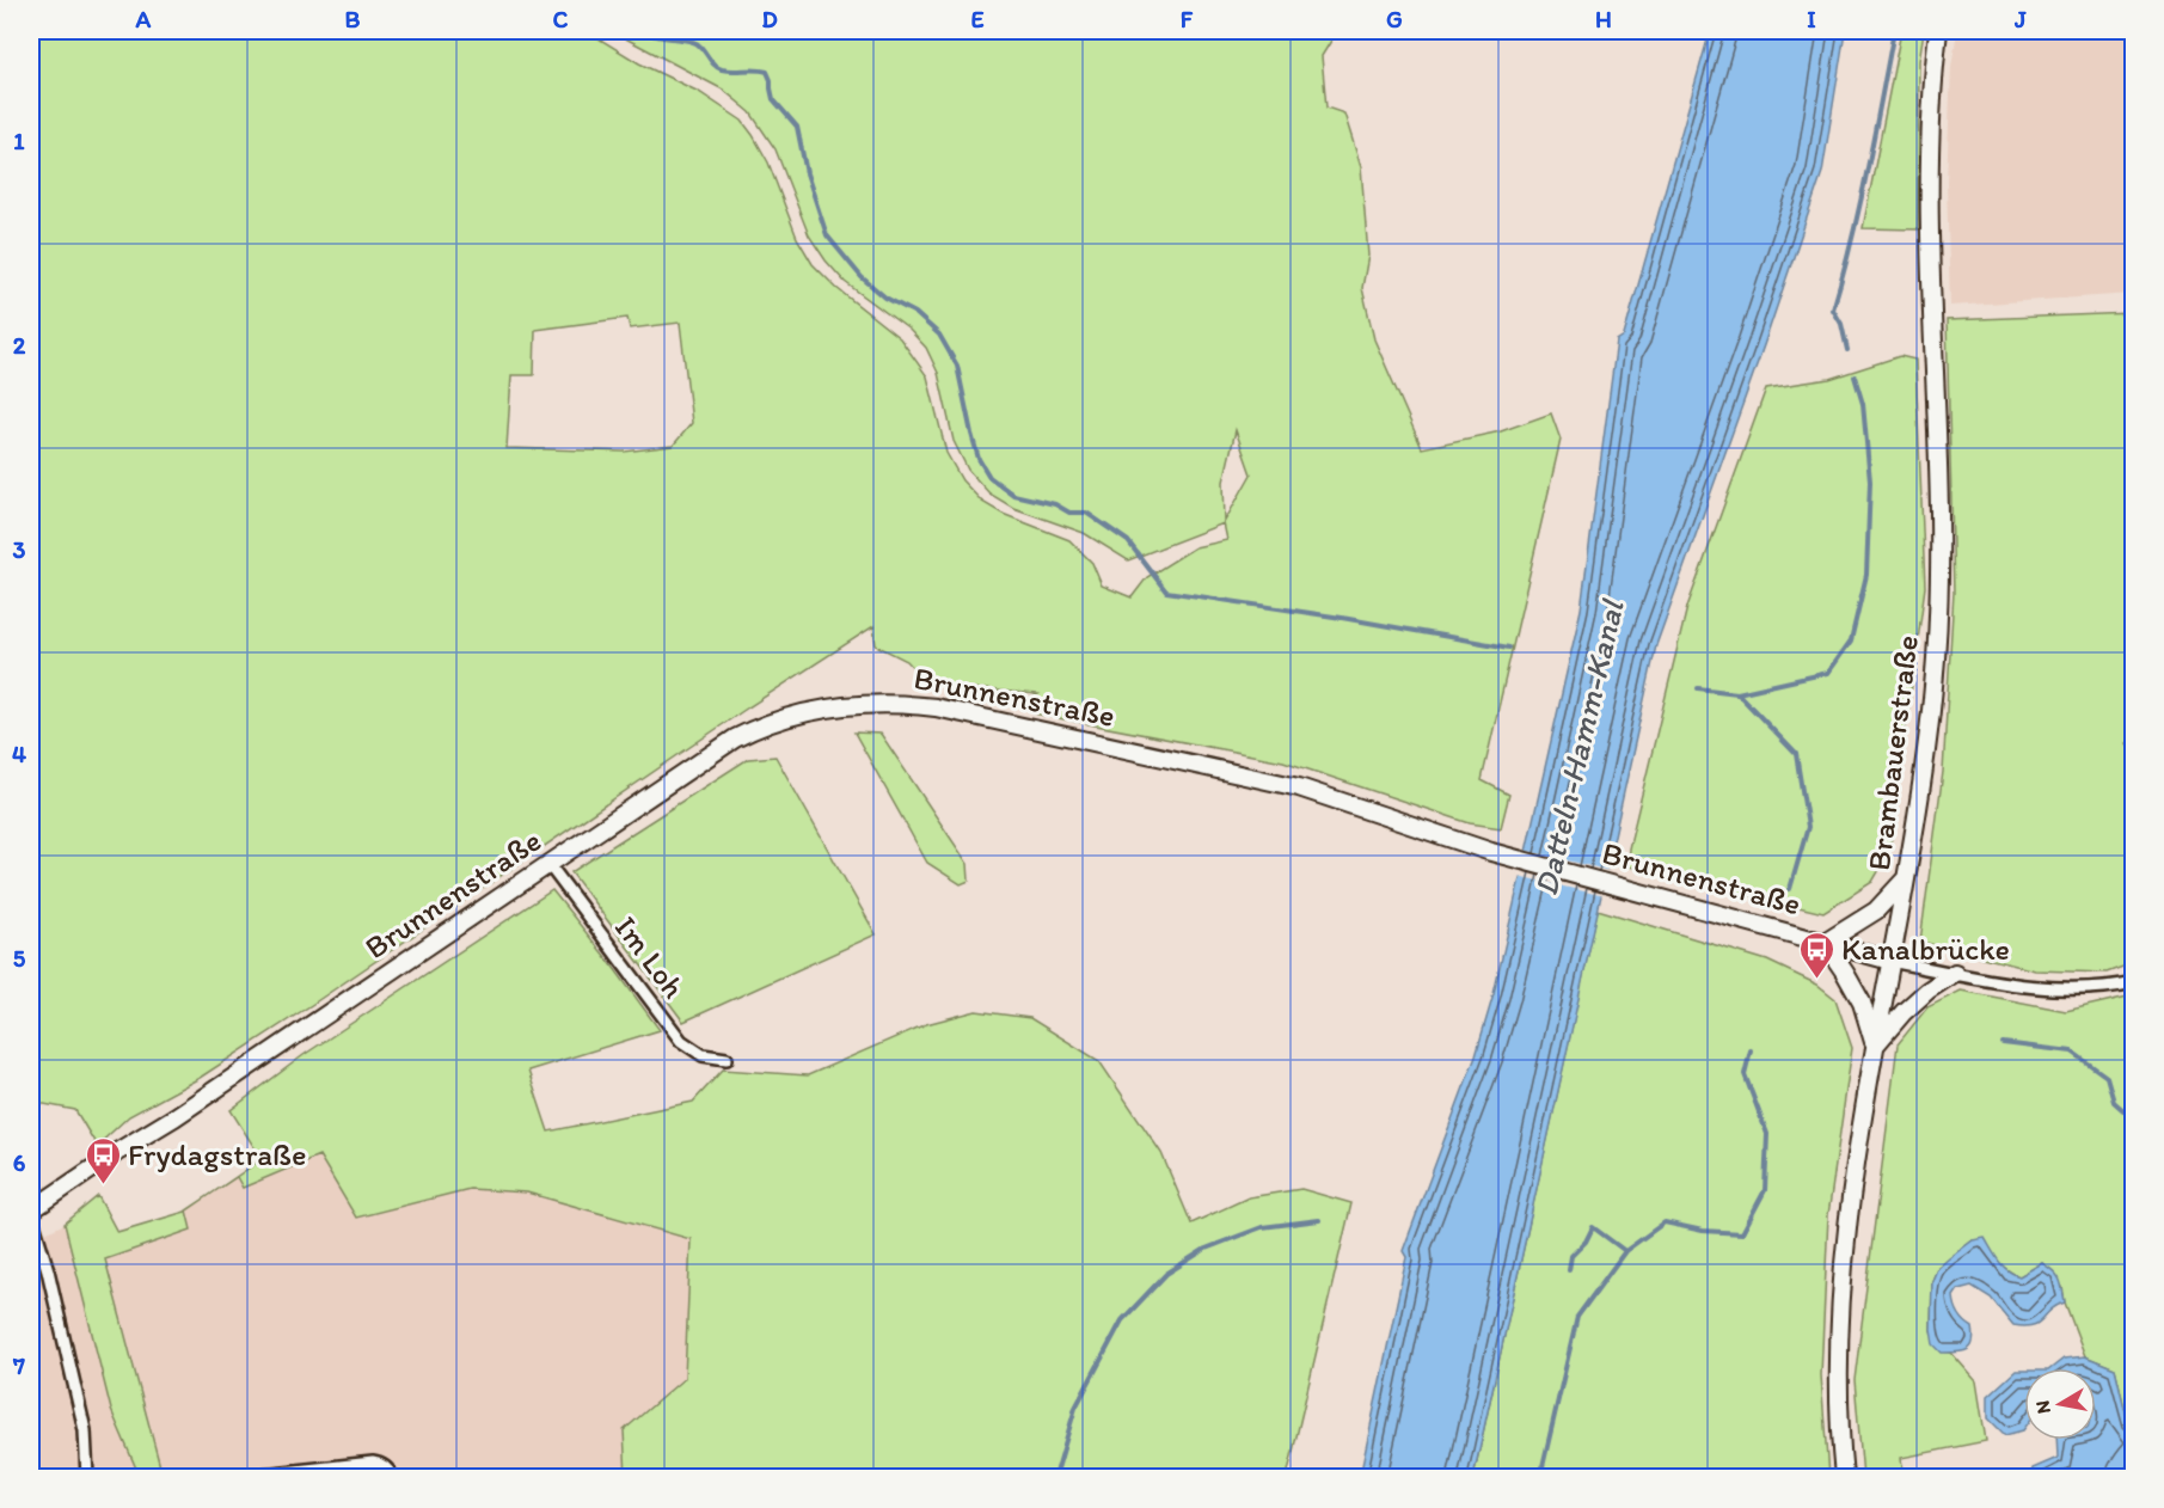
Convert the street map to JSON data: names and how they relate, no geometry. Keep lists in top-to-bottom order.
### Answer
{
  "streets": {
    "street": ["Brunnenstraße", "Brambauerstraße", "Im Loh"]
  },
  "crossings": [
    ["Brunnenstraße", "Brambauerstraße"],
    ["Brunnenstraße", "Im Loh"]
  ],
  "water": ["Datteln-Hamm-Kanal"],
  "places": {
    "bus stop": ["Kanalbrücke", "Frydagstraße"]
  },
  "north": "left",
  "grid": {
    "columns": [
      "A",
      "B",
      "C",
      "D",
      "E",
      "F",
      "G",
      "H",
      "I",
      "J"
    ],
    "rows": [
      "1",
      "2",
      "3",
      "4",
      "5",
      "6",
      "7"
    ]
  }
}
